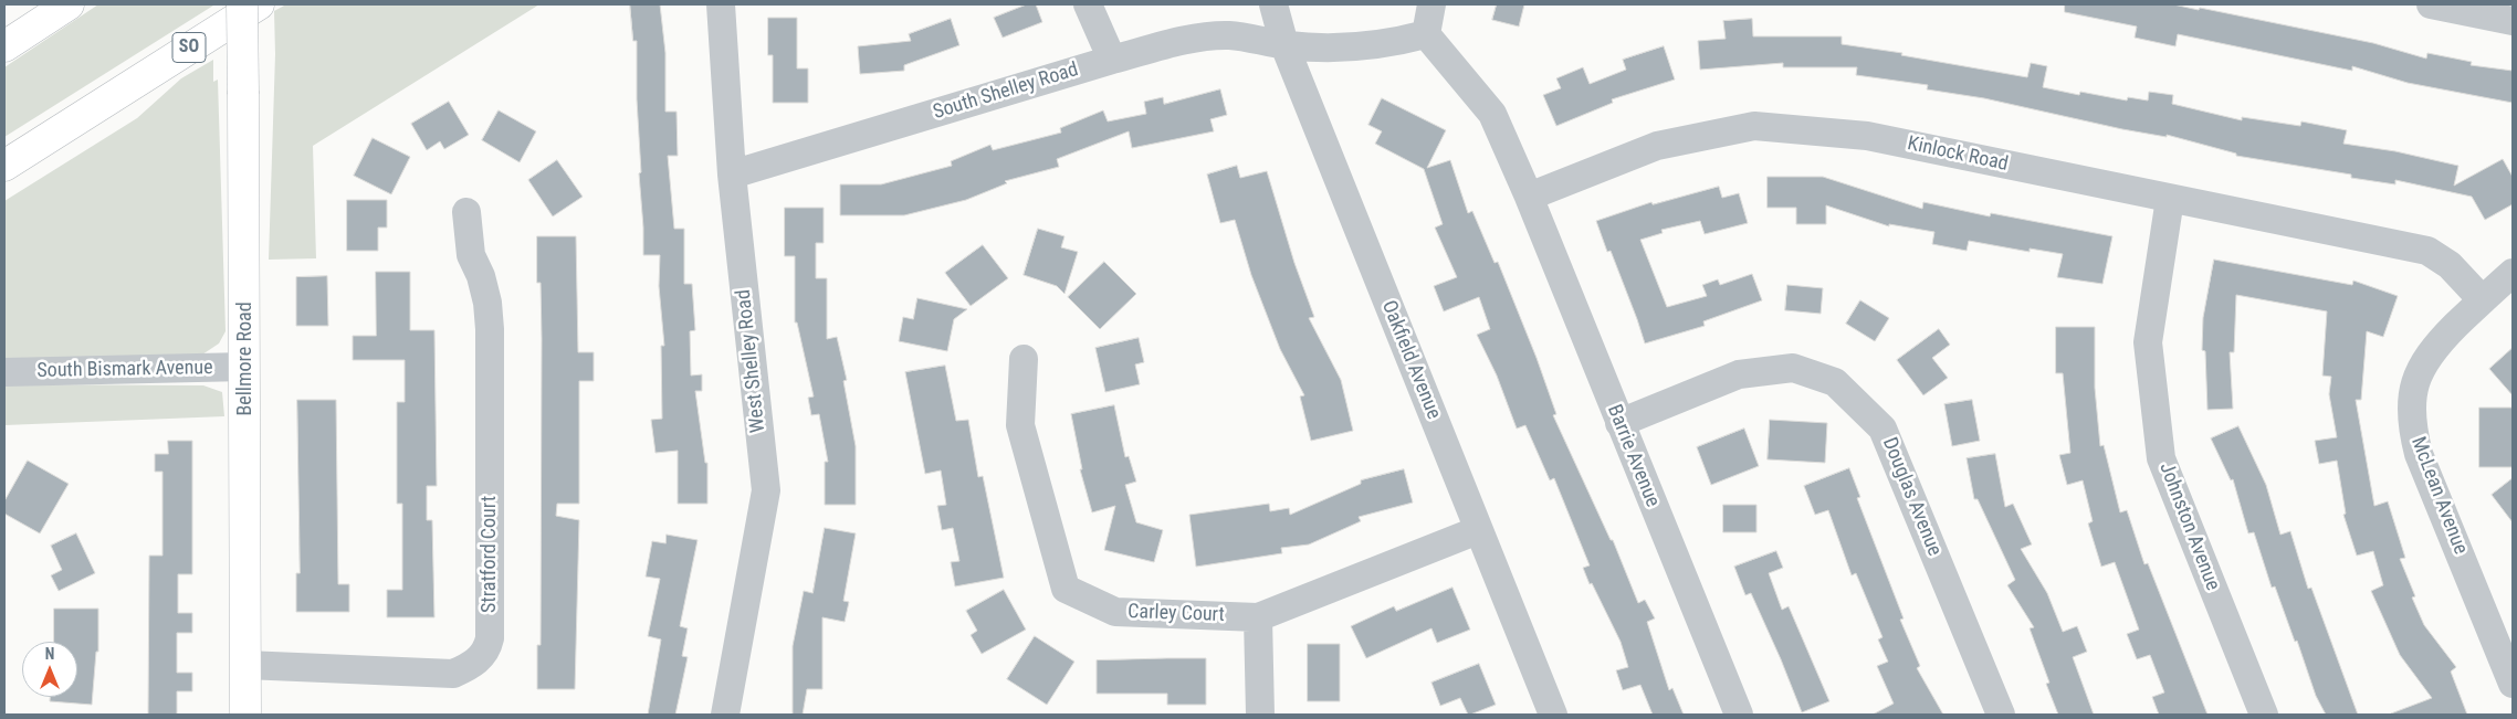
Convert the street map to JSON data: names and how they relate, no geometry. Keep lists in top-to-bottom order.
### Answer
{
  "streets": {
    "main road": ["SO", "Bellmore Road"],
    "street": [
      "South Shelley Road",
      "Kinlock Road",
      "Oakfield Avenue",
      "West Shelley Road",
      "South Bismark Avenue",
      "Barrie Avenue",
      "McLean Avenue",
      "Douglas Avenue",
      "Johnston Avenue",
      "Stratford Court",
      "Carley Court"
    ]
  },
  "crossings": [
    ["South Shelley Road", "Oakfield Avenue"],
    ["South Shelley Road", "West Shelley Road"],
    ["Kinlock Road", "Barrie Avenue"],
    ["Kinlock Road", "McLean Avenue"],
    ["Kinlock Road", "Johnston Avenue"],
    ["Bellmore Road", "South Bismark Avenue"],
    ["Bellmore Road", "Stratford Court"],
    ["Oakfield Avenue", "Carley Court"],
    ["Barrie Avenue", "Douglas Avenue"]
  ],
  "north": "top"
}
